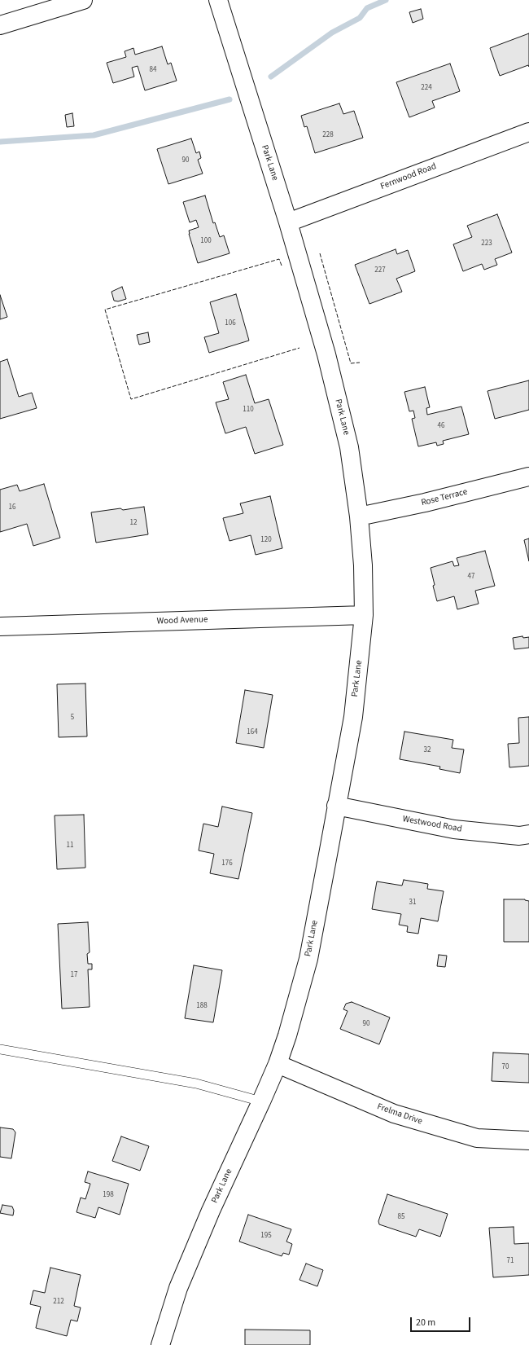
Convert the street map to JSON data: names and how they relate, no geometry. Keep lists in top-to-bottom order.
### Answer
{
  "streets": {
    "street": [
      "Park Lane",
      "Fernwood Road",
      "Rose Terrace",
      "Wood Avenue",
      "Westwood Road",
      "Frelma Drive"
    ]
  },
  "crossings": [
    ["Park Lane", "Fernwood Road"],
    ["Park Lane", "Rose Terrace"],
    ["Park Lane", "Wood Avenue"],
    ["Park Lane", "Westwood Road"],
    ["Park Lane", "Frelma Drive"]
  ],
  "house_numbers": [
    "84",
    "224",
    "228",
    "90",
    "100",
    "223",
    "227",
    "106",
    "110",
    "46",
    "16",
    "12",
    "120",
    "47",
    "5",
    "164",
    "32",
    "11",
    "176",
    "31",
    "17",
    "188",
    "90",
    "70",
    "198",
    "85",
    "195",
    "71",
    "212"
  ],
  "scale_bar": "20 m"
}
